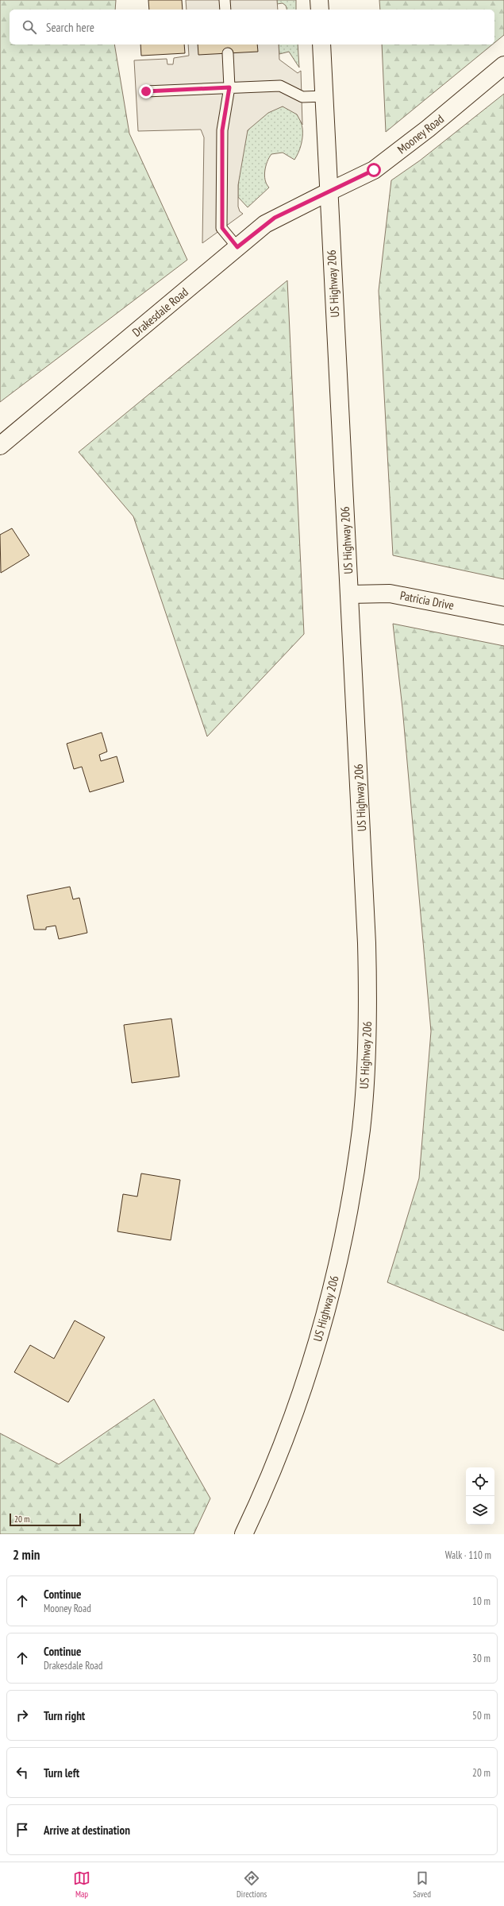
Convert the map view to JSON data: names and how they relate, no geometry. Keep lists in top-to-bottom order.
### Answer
{
  "streets": {
    "main road": [
      "Mooney Road",
      "US Highway 206",
      "Drakesdale Road",
      "Patricia Drive"
    ]
  },
  "crossings": [
    ["Mooney Road", "US Highway 206"],
    ["Mooney Road", "Drakesdale Road"],
    ["US Highway 206", "Drakesdale Road"],
    ["US Highway 206", "Patricia Drive"]
  ],
  "scale_bar": "20 m",
  "page": {
    "search": "Search here",
    "scale": "20 m",
    "heading": ["2 min", "Walk · 110 m"],
    "list": [
      ["Continue", "Mooney Road", "10 m"],
      ["Continue", "Drakesdale Road", "30 m"],
      ["Turn right", "50 m"],
      ["Turn left", "20 m"],
      "Arrive at destination"
    ],
    "nav": ["Map", "Directions", "Saved"]
  }
}
